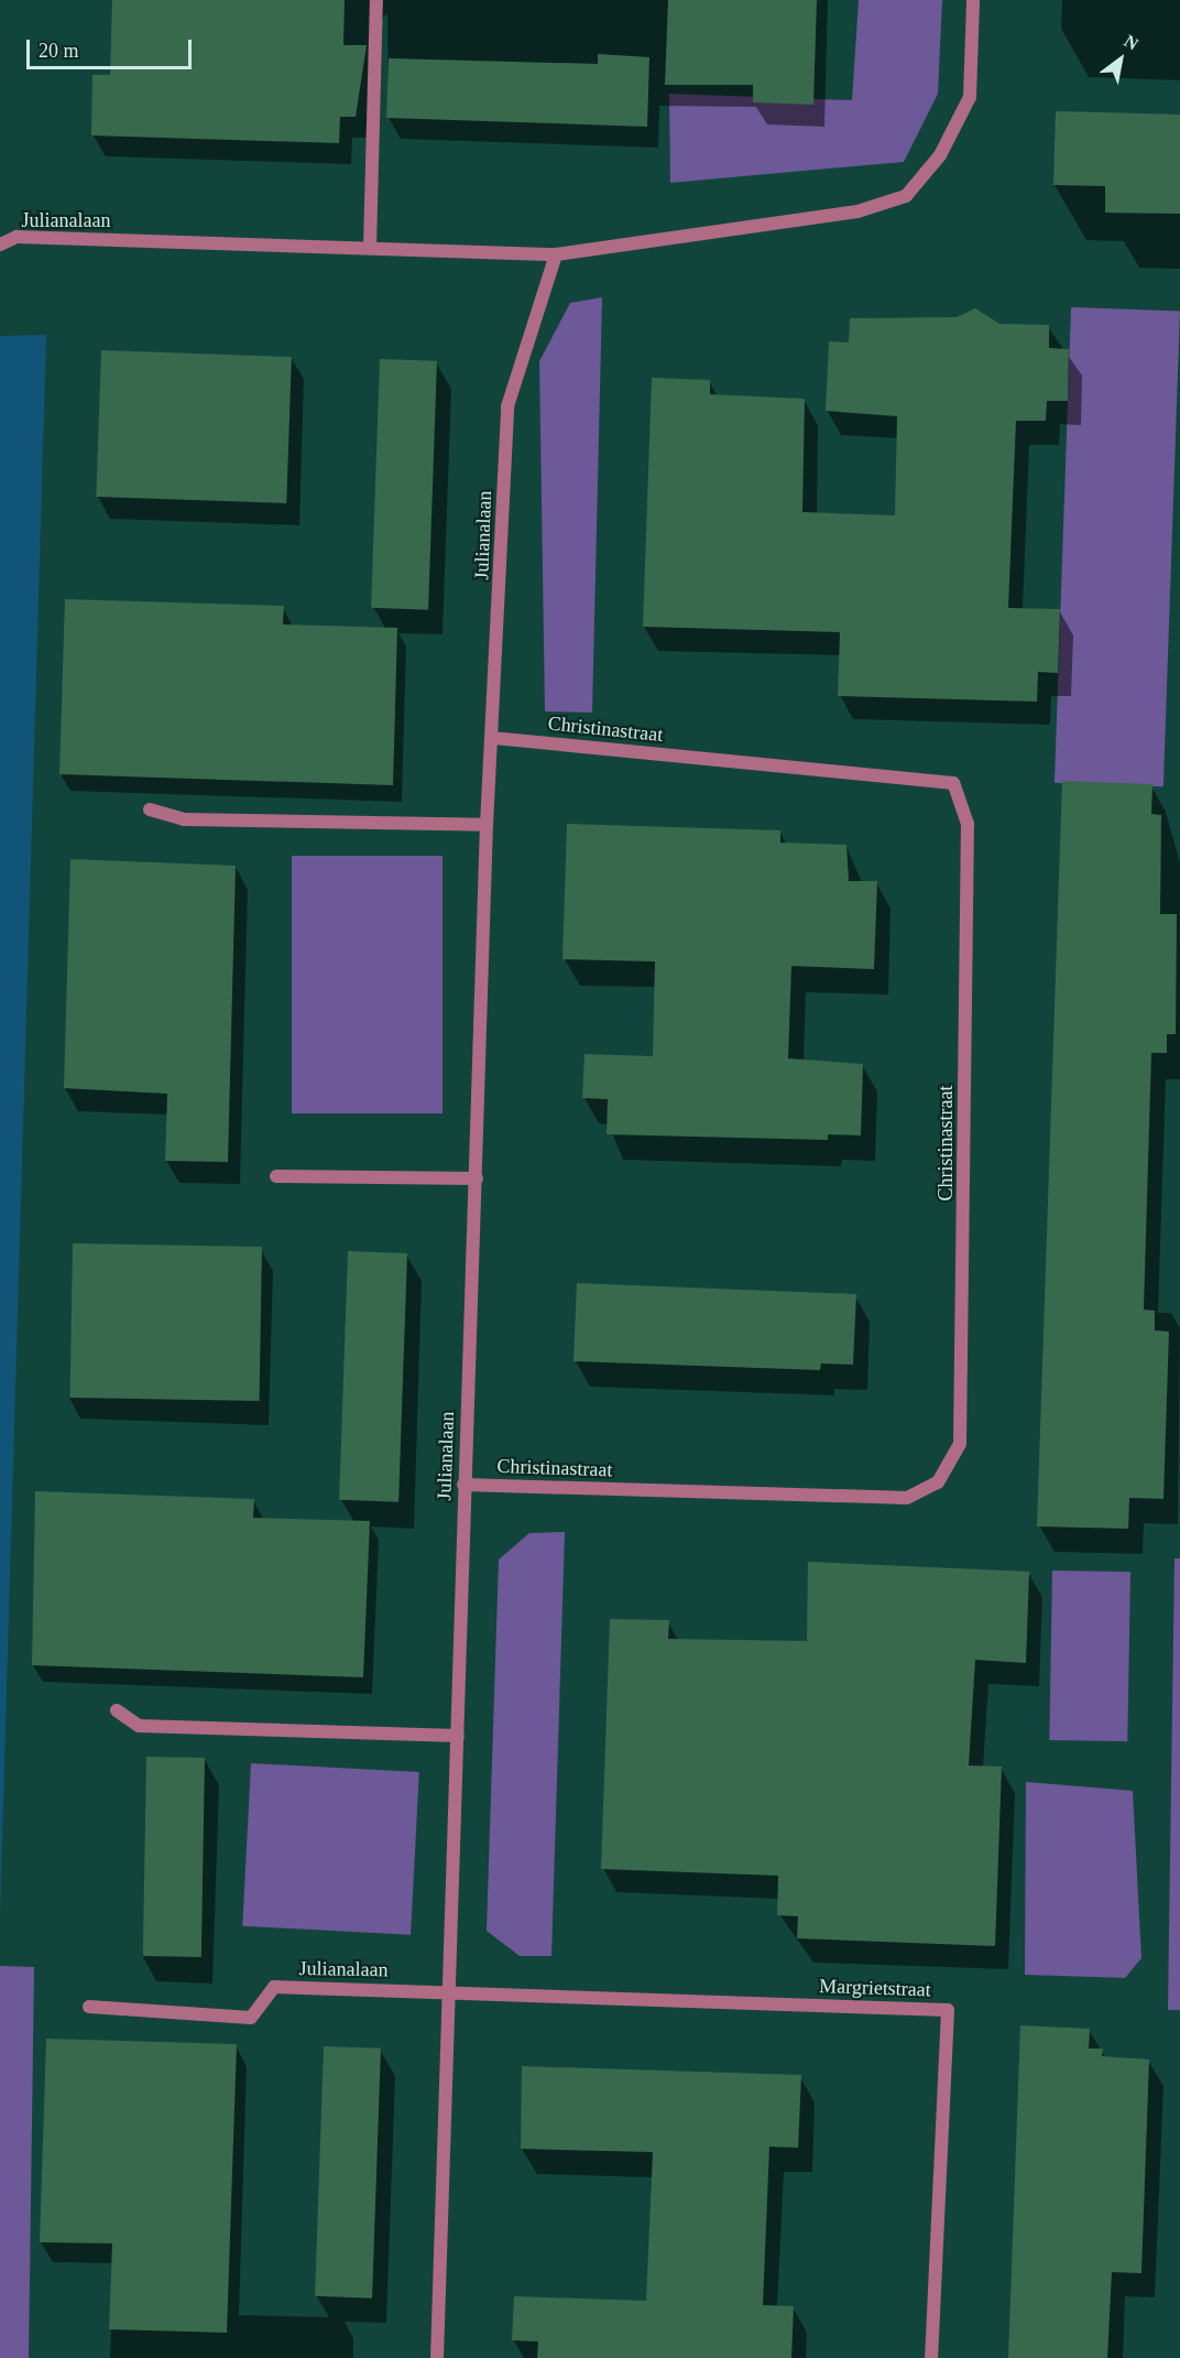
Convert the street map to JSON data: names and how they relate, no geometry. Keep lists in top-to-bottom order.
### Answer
{
  "streets": {
    "street": ["Julianalaan", "Christinastraat", "Margrietstraat"]
  },
  "crossings": [
    ["Julianalaan", "Christinastraat"],
    ["Julianalaan", "Margrietstraat"]
  ],
  "scale_bar": "20 m",
  "north": "top right"
}
